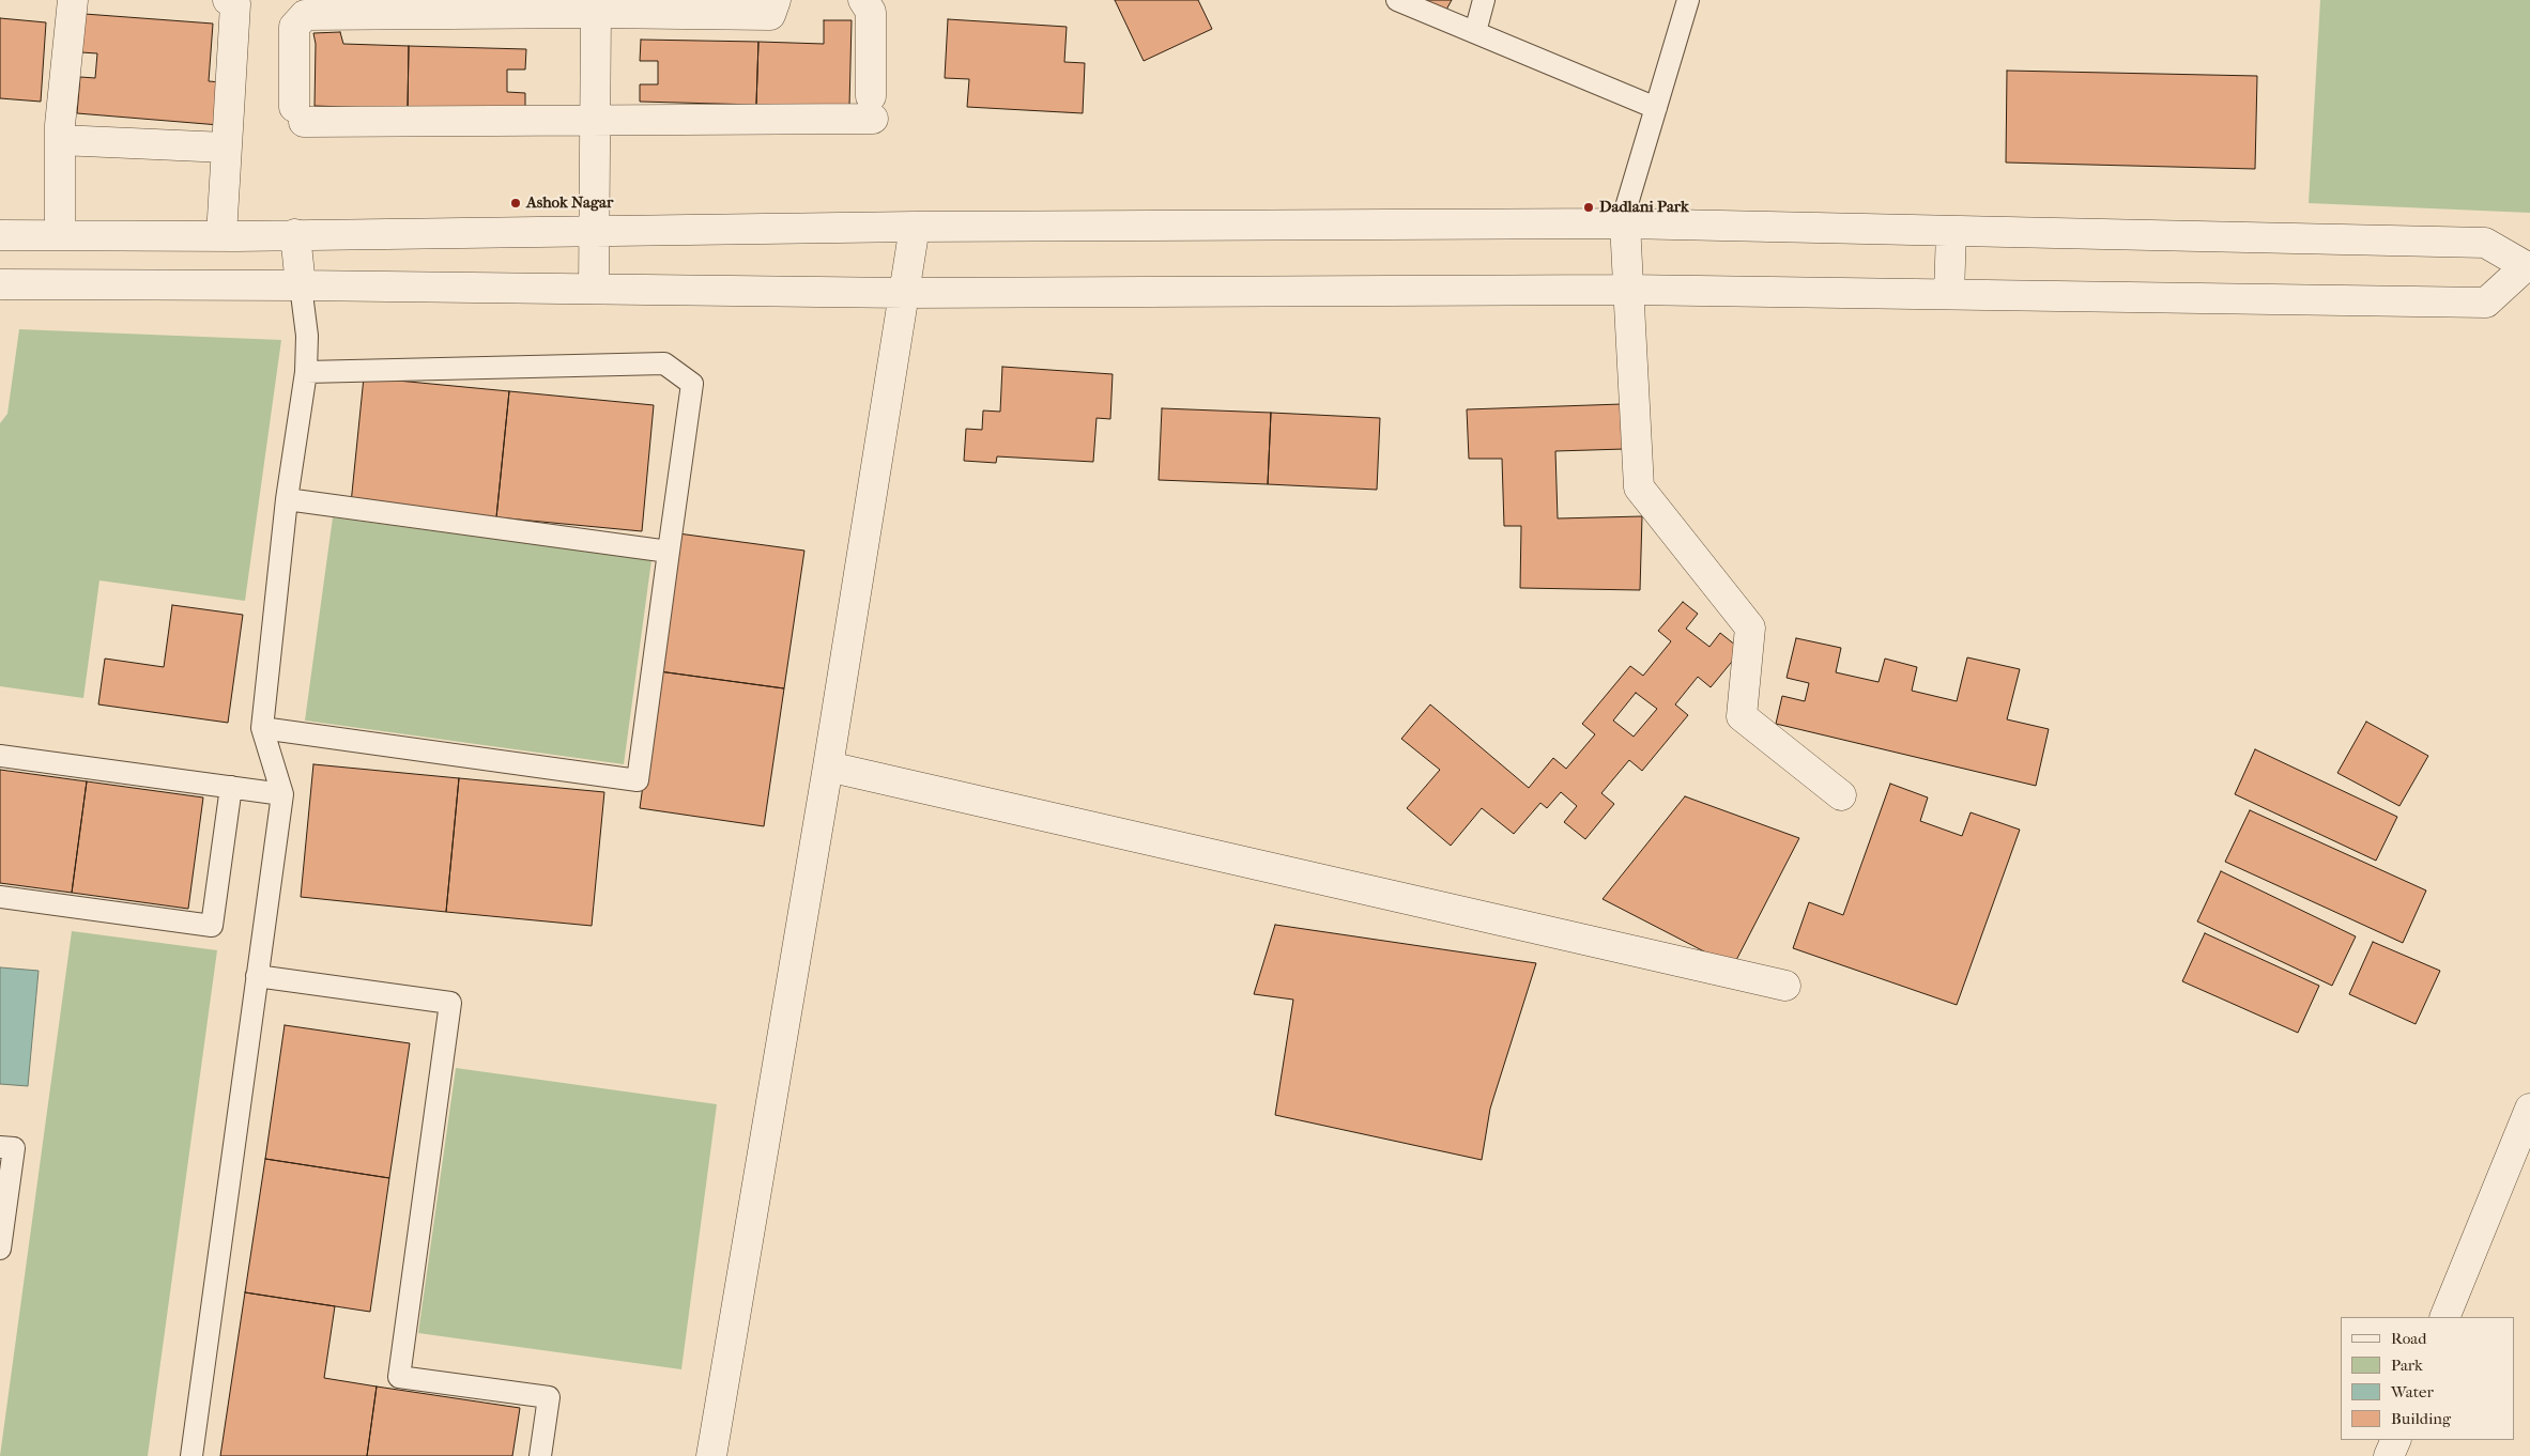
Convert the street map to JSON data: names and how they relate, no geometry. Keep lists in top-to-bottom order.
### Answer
{
  "places": ["Ashok Nagar", "Dadlani Park"],
  "legend": [
    "Road",
    "Park",
    "Water",
    "Building"
  ]
}
